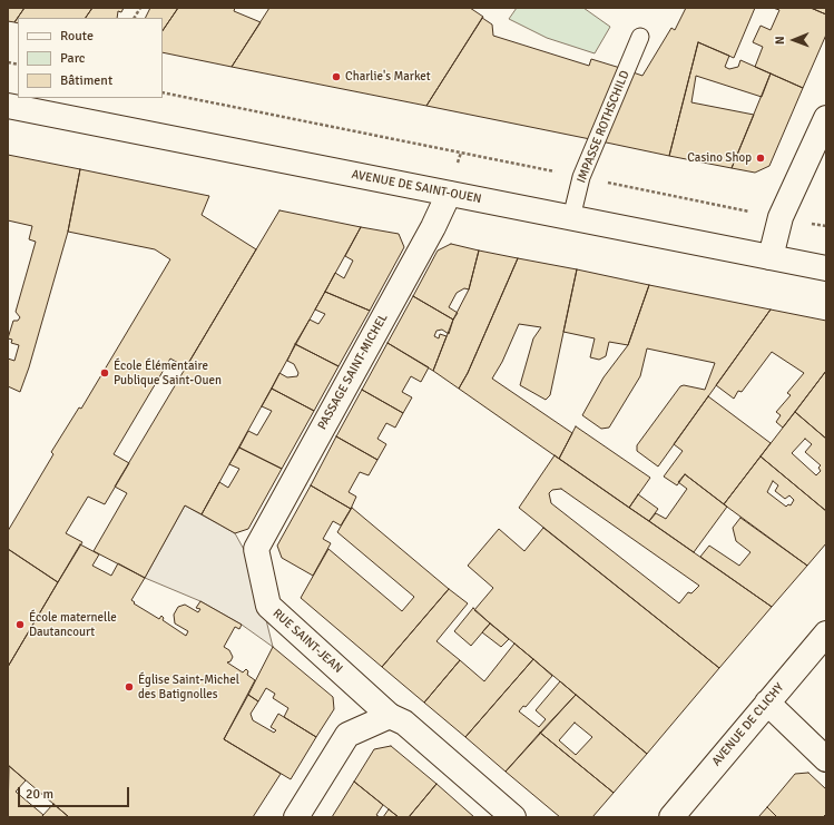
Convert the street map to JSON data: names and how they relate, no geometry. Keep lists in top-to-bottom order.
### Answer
{
  "streets": {
    "street": [
      "AVENUE DE SAINT-OUEN",
      "PASSAGE SAINT-MICHEL",
      "RUE SAINT-JEAN",
      "AVENUE DE CLICHY"
    ],
    "lane": ["IMPASSE ROTHSCHILD"]
  },
  "crossings": [
    ["IMPASSE ROTHSCHILD", "AVENUE DE SAINT-OUEN"],
    ["AVENUE DE SAINT-OUEN", "PASSAGE SAINT-MICHEL"],
    ["PASSAGE SAINT-MICHEL", "RUE SAINT-JEAN"]
  ],
  "places": [
    "Charlie's Market",
    "Casino Shop",
    "École Élémentaire Publique Saint-Ouen",
    "École maternelle Dautancourt",
    "Église Saint-Michel des Batignolles"
  ],
  "legend": ["Route", "Parc", "Bâtiment"],
  "scale_bar": "20 m",
  "north": "left"
}
